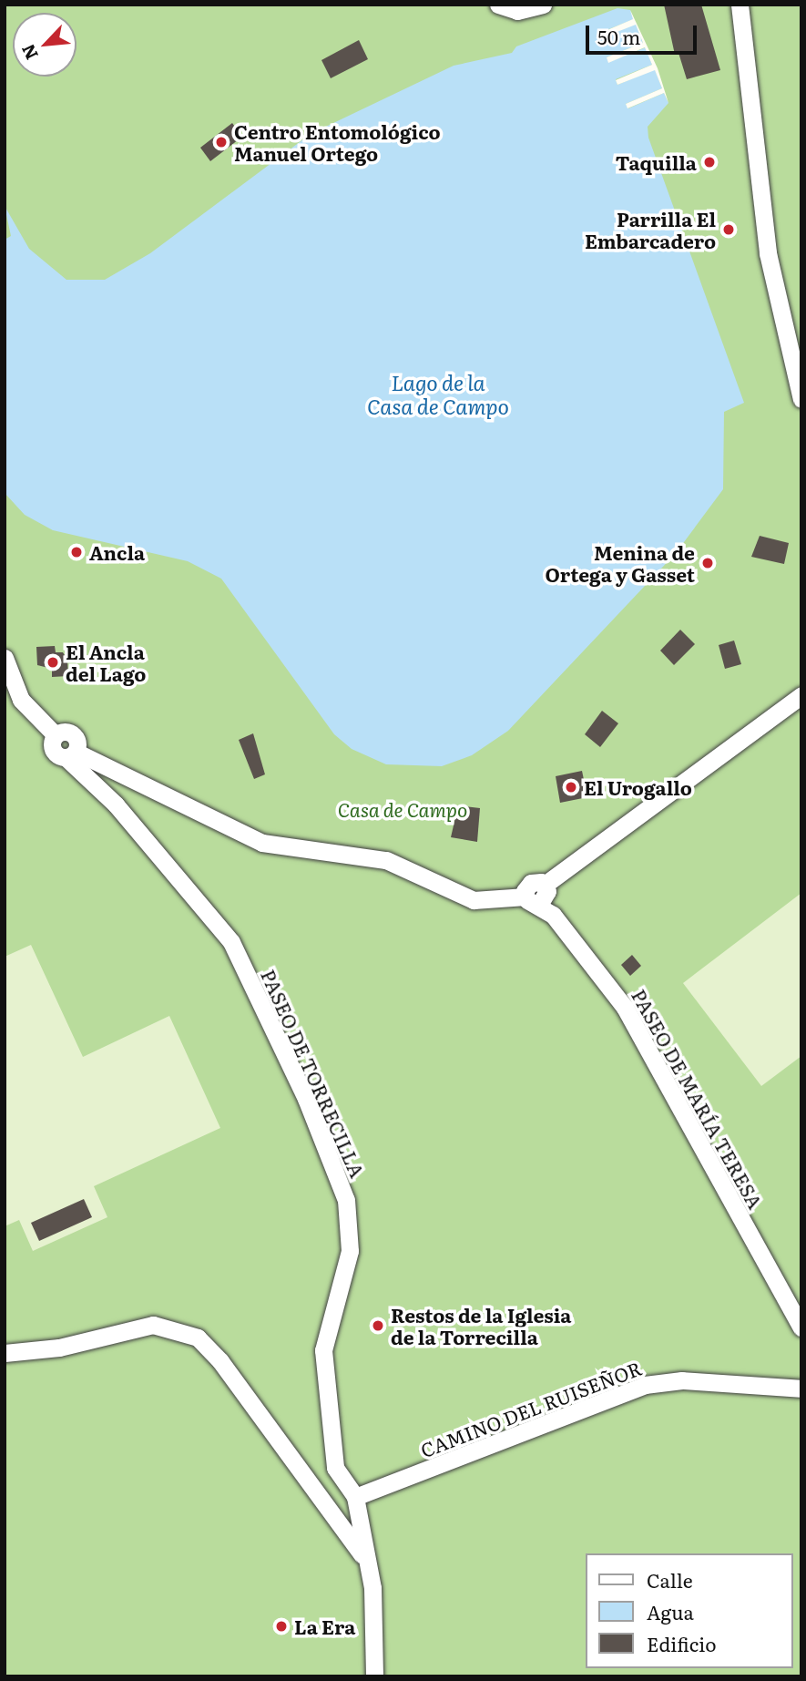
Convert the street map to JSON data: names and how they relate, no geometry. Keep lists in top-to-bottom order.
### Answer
{
  "streets": {
    "street": ["PASEO DE TORRECILLA", "PASEO DE MARÍA TERESA", "CAMINO DEL RUISEÑOR"]
  },
  "water": ["Lago de la Casa de Campo"],
  "parks": ["Casa de Campo"],
  "places": [
    "Centro Entomológico Manuel Ortego",
    "Taquilla",
    "Parrilla El Embarcadero",
    "Ancla",
    "Menina de Ortega y Gasset",
    "El Ancla del Lago",
    "El Urogallo",
    "Restos de la Iglesia de la Torrecilla",
    "La Era"
  ],
  "legend": ["Calle", "Agua", "Edificio"],
  "scale_bar": "50 m",
  "north": "bottom left"
}
